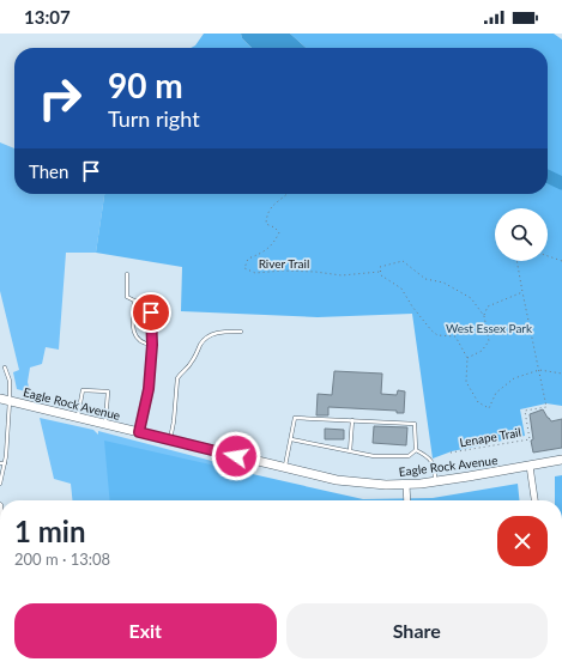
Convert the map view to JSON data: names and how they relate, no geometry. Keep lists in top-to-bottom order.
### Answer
{
  "streets": {
    "main road": ["Eagle Rock Avenue"],
    "path": ["River Trail", "Lenape Trail"]
  },
  "parks": ["West Essex Park"],
  "page": {
    "status": "13:07",
    "turn": ["90 m", "Turn right"],
    "then": "Then",
    "heading": ["1 min", "200 m · 13:08"],
    "buttons": ["Exit", "Share"]
  }
}
